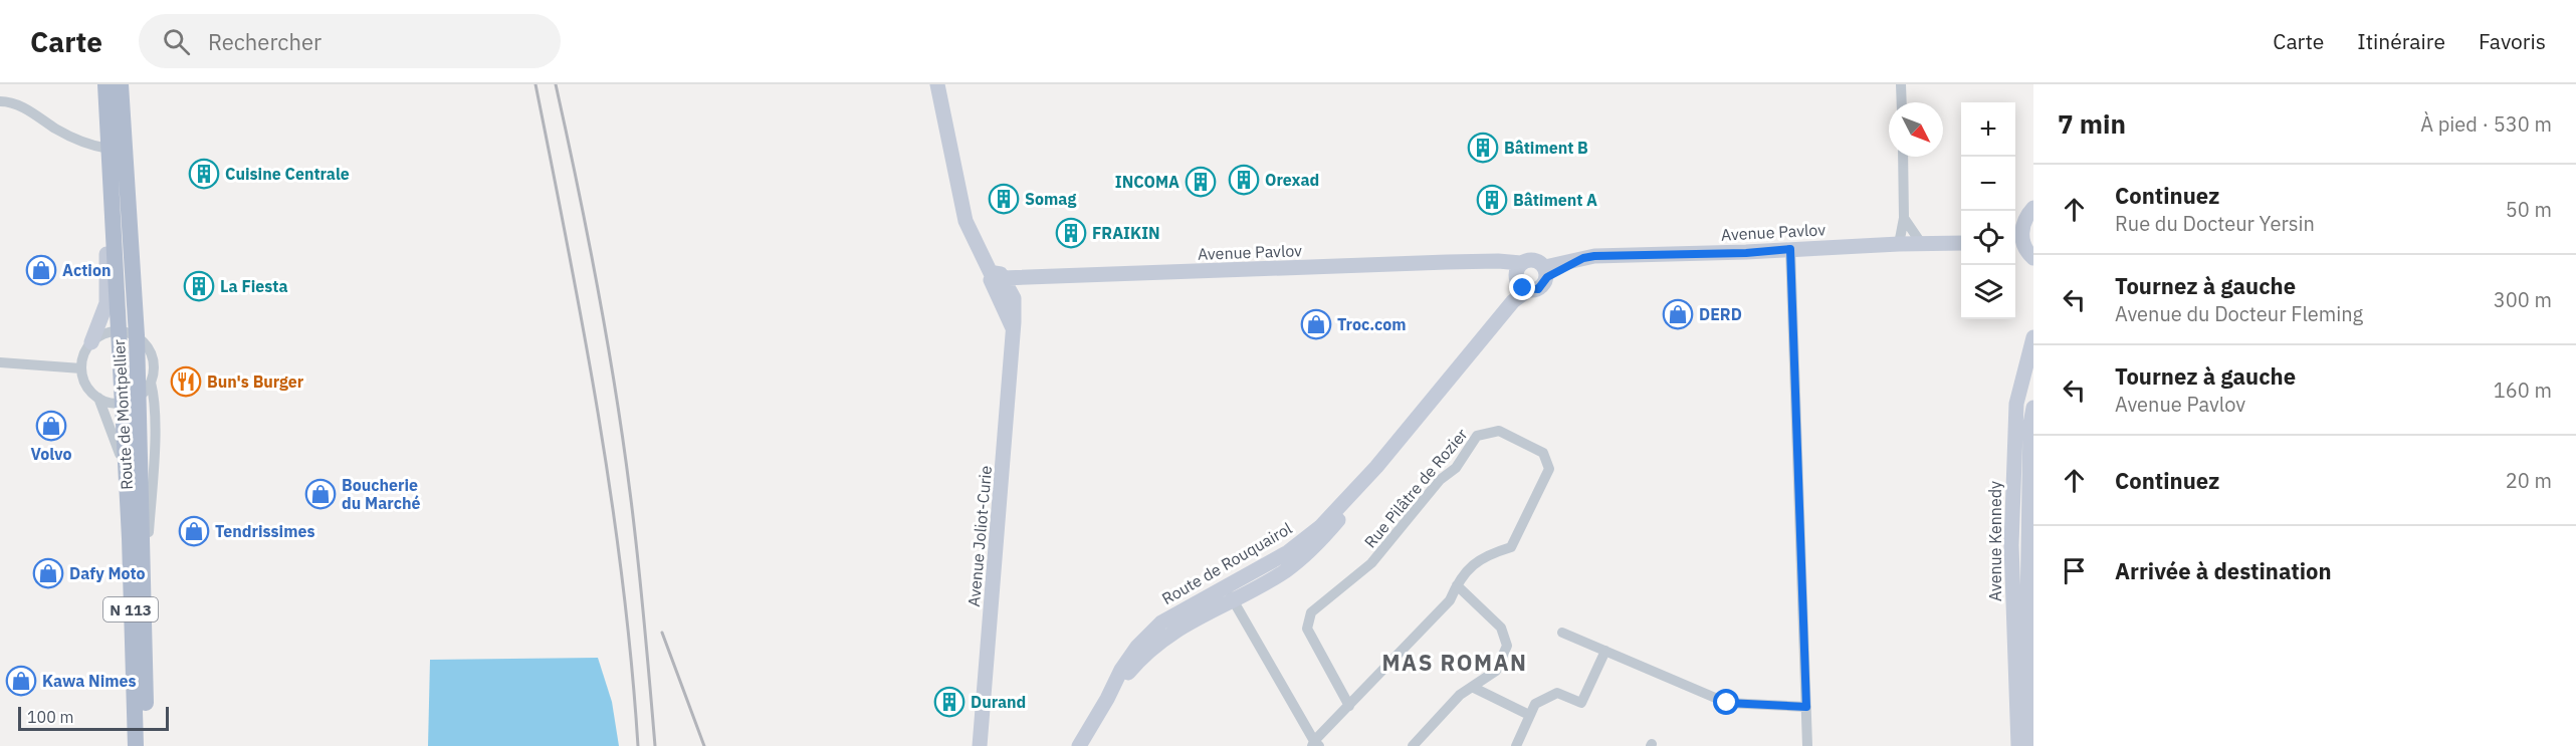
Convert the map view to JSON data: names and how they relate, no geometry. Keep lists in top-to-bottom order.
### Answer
{
  "streets": {
    "main road": ["Route de Montpellier", "N 113"],
    "street": [
      "Avenue Pavlov",
      "Rue Pilâtre de Rozier",
      "Avenue Joliot-Curie",
      "Avenue Kennedy",
      "Route de Rouquairol"
    ]
  },
  "crossings": [
    ["Avenue Pavlov", "Avenue Joliot-Curie"],
    ["Avenue Pavlov", "Route de Rouquairol"]
  ],
  "districts": ["MAS ROMAN"],
  "places": {
    "building": [
      "Bâtiment B",
      "Cuisine Centrale",
      "Orexad",
      "INCOMA",
      "Somag",
      "Bâtiment A",
      "FRAIKIN",
      "La Fiesta",
      "Durand"
    ],
    "shop": [
      "Action",
      "DERD",
      "Troc.com",
      "Volvo",
      "Boucherie du Marché",
      "Tendrissimes",
      "Dafy Moto",
      "Kawa Nimes"
    ],
    "restaurant": ["Bun's Burger"]
  },
  "scale_bar": "100 m",
  "north": "bottom right",
  "page": {
    "header": "Carte",
    "search": "Rechercher",
    "nav": ["Carte", "Itinéraire", "Favoris"],
    "heading": ["7 min", "À pied · 530 m"],
    "map_buttons": ["+", "−"],
    "list": [
      ["Continuez", "Rue du Docteur Yersin", "50 m"],
      ["Tournez à gauche", "Avenue du Docteur Fleming", "300 m"],
      ["Tournez à gauche", "Avenue Pavlov", "160 m"],
      ["Continuez", "20 m"],
      "Arrivée à destination"
    ],
    "scale": "100 m"
  }
}
